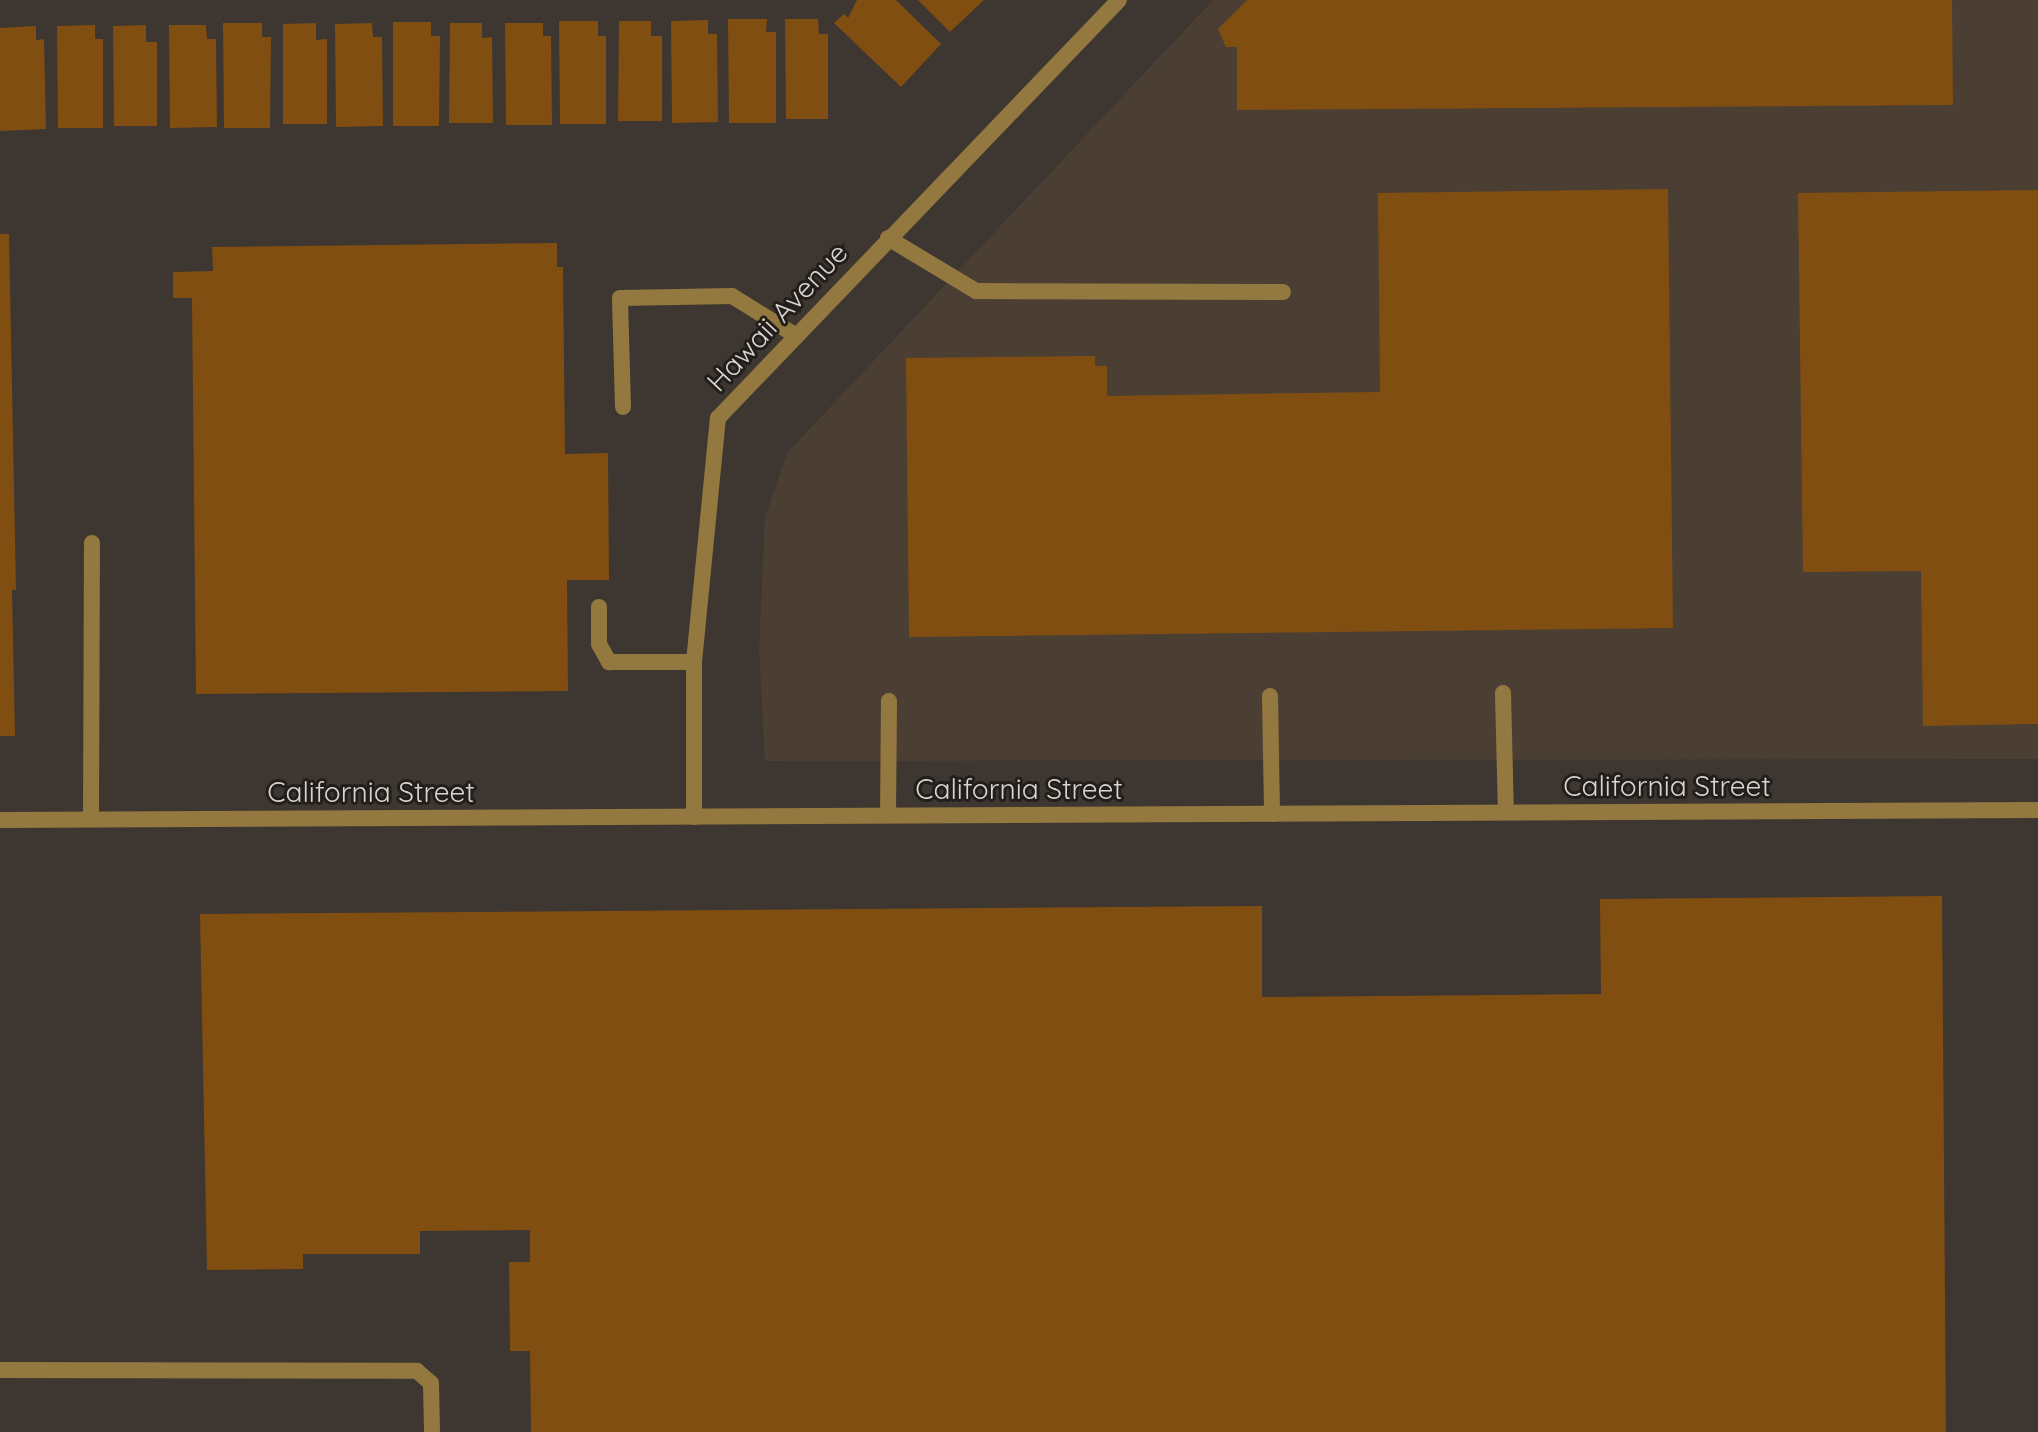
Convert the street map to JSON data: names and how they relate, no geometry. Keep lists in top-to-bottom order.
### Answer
{
  "streets": {
    "street": ["Hawaii Avenue", "California Street"]
  },
  "crossings": [
    ["Hawaii Avenue", "California Street"]
  ]
}
